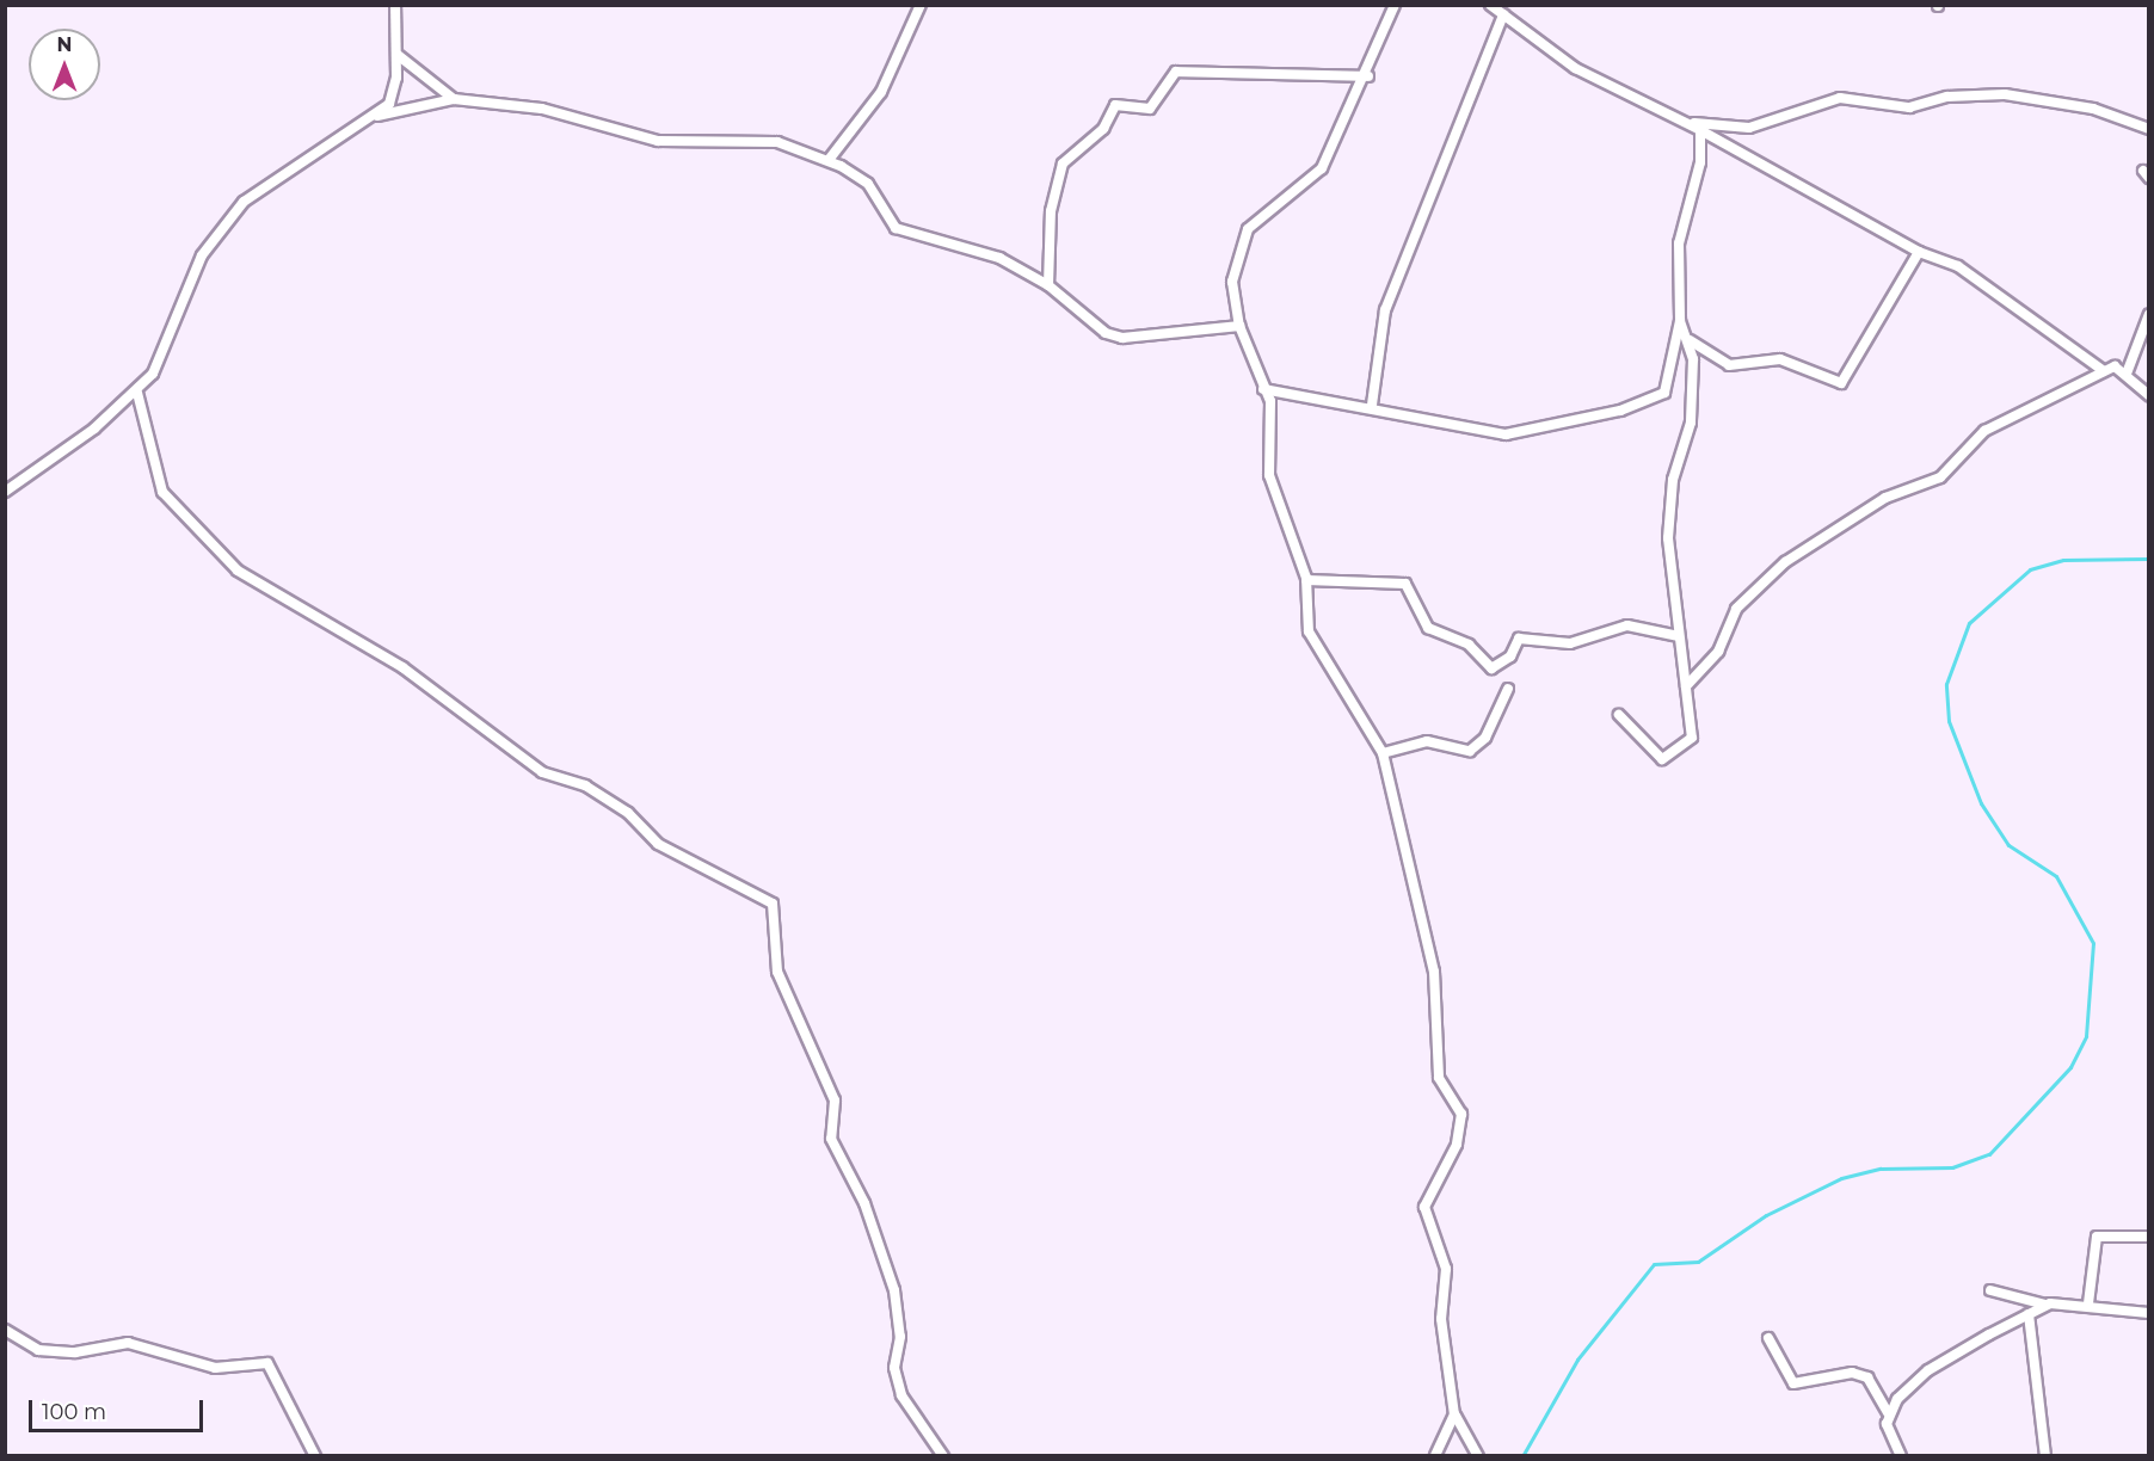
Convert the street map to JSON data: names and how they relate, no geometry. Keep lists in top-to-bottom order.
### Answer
{
  "scale_bar": "100 m",
  "north": "top"
}
